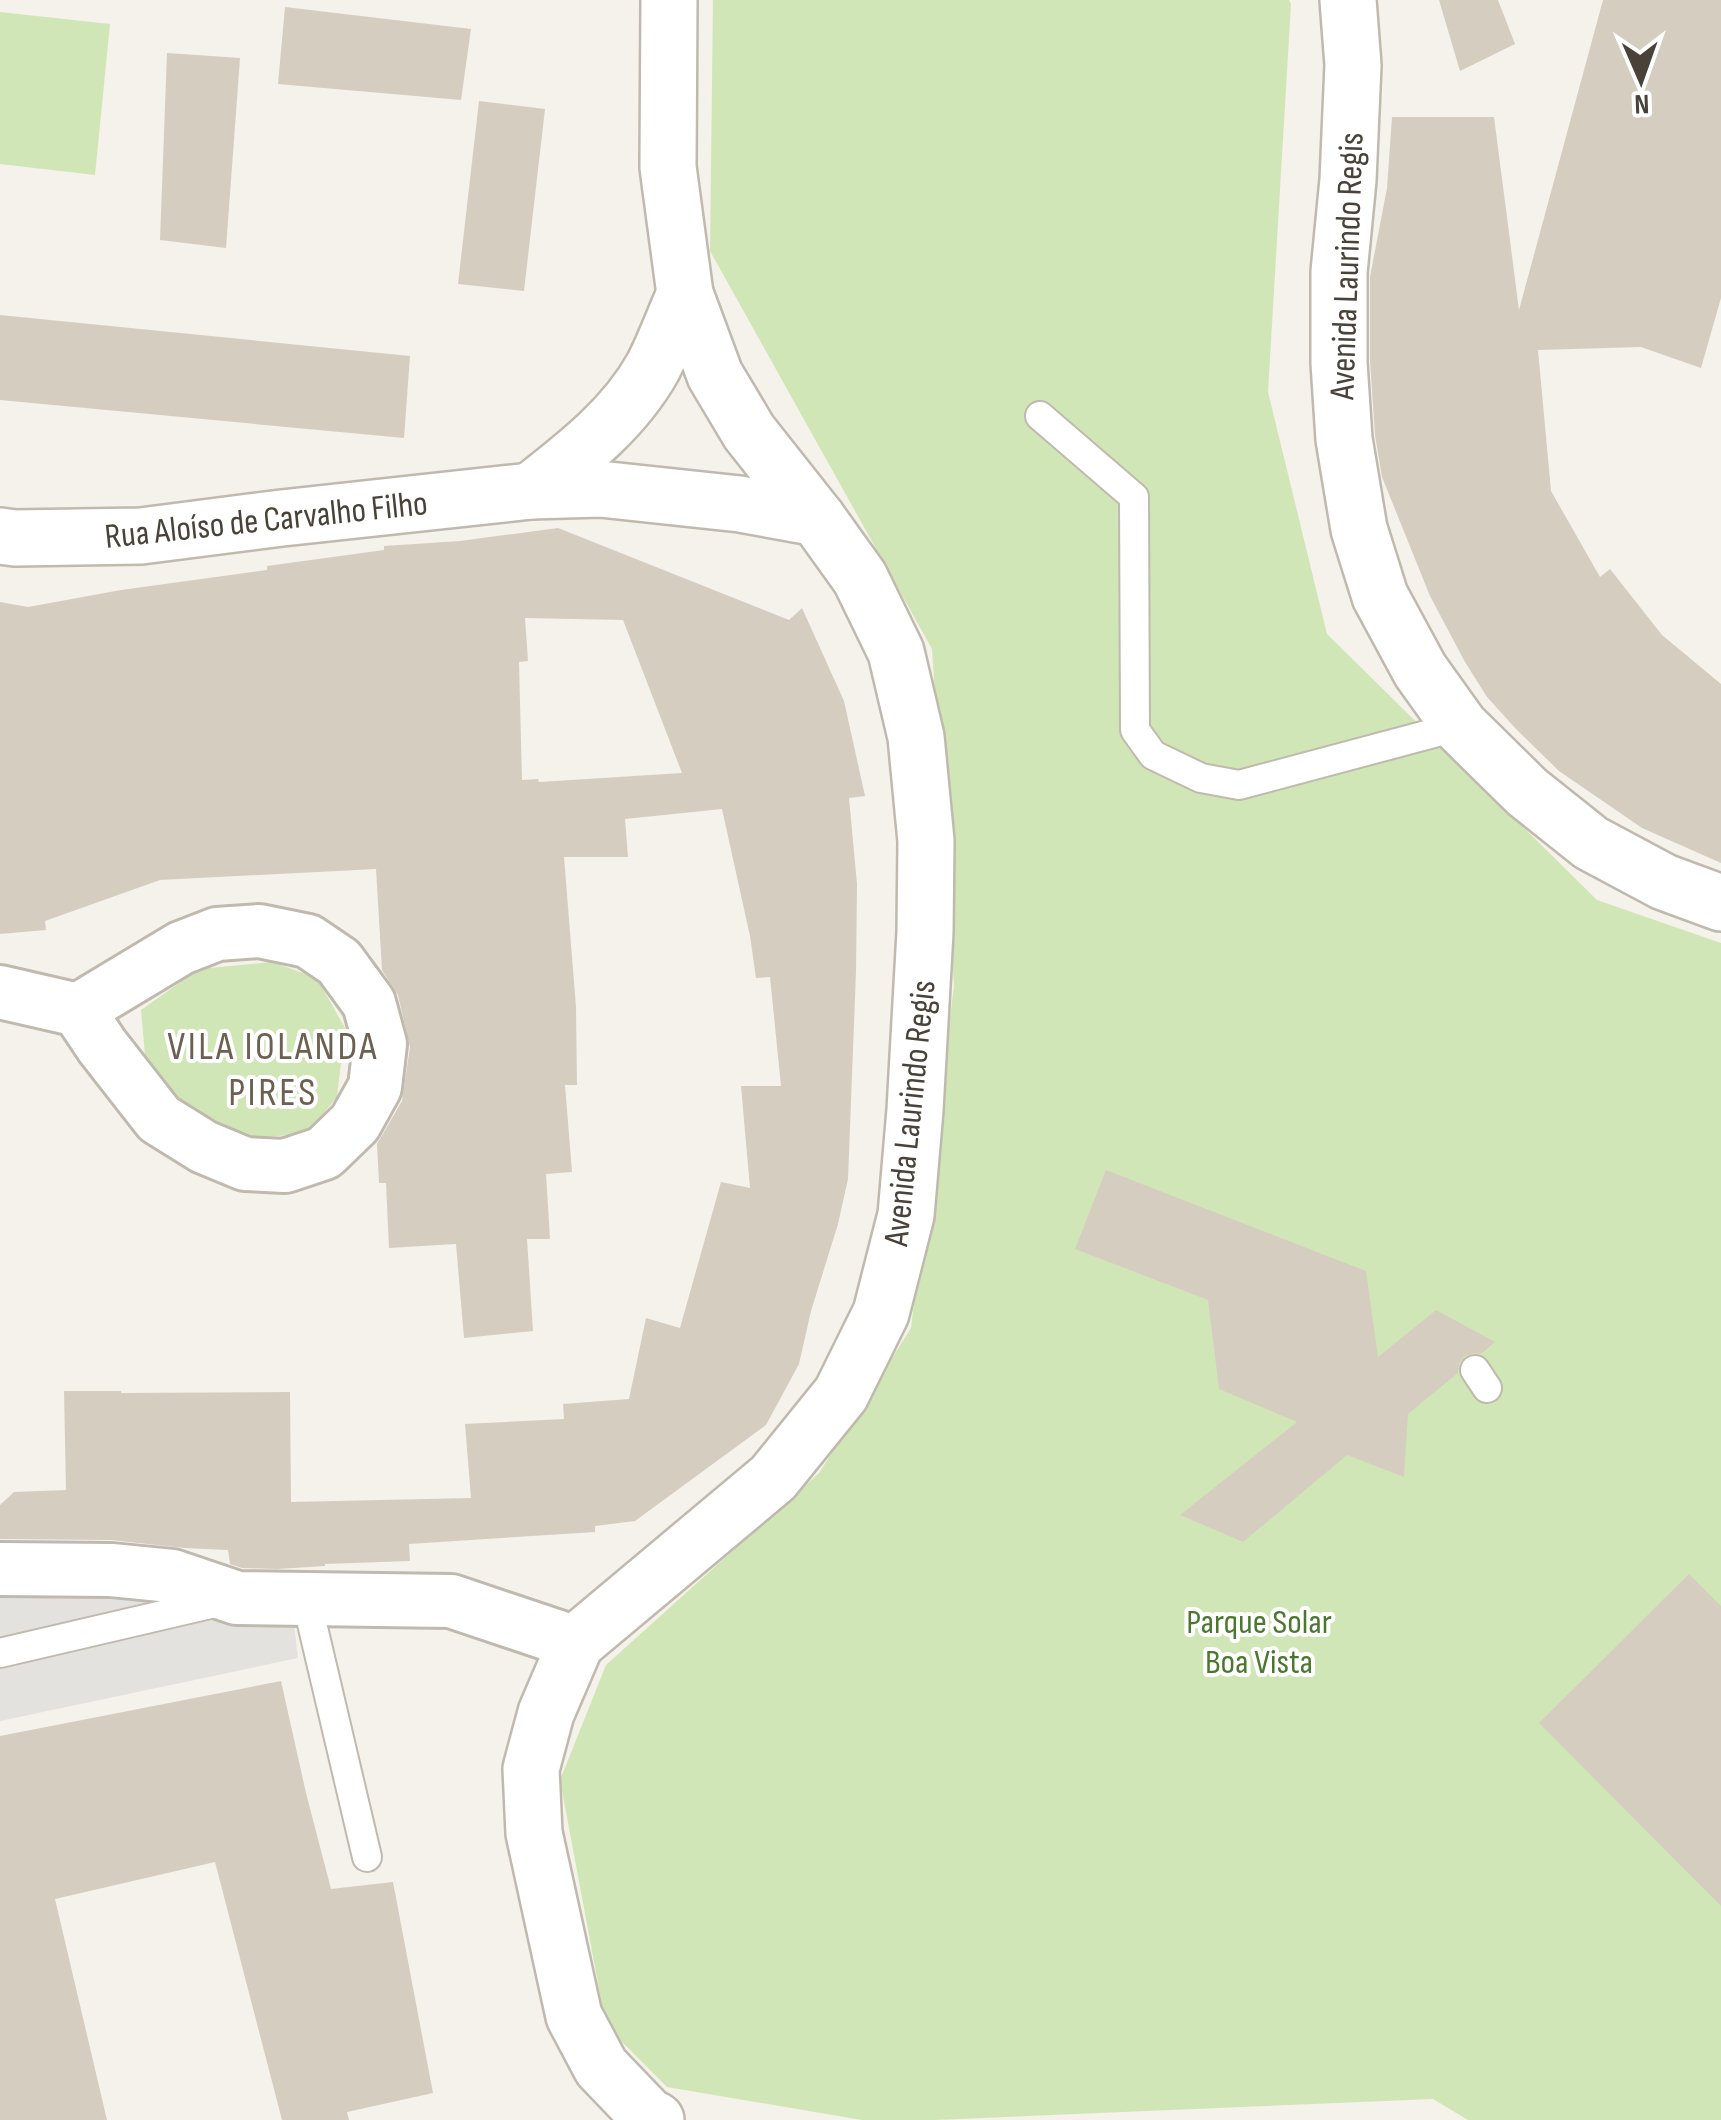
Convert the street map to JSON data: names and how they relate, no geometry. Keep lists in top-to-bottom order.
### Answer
{
  "streets": {
    "street": ["Avenida Laurindo Regis", "Rua Aloíso de Carvalho Filho"]
  },
  "crossings": [
    ["Avenida Laurindo Regis", "Rua Aloíso de Carvalho Filho"]
  ],
  "districts": ["VILA IOLANDA PIRES"],
  "parks": ["Parque Solar Boa Vista"],
  "north": "bottom"
}
